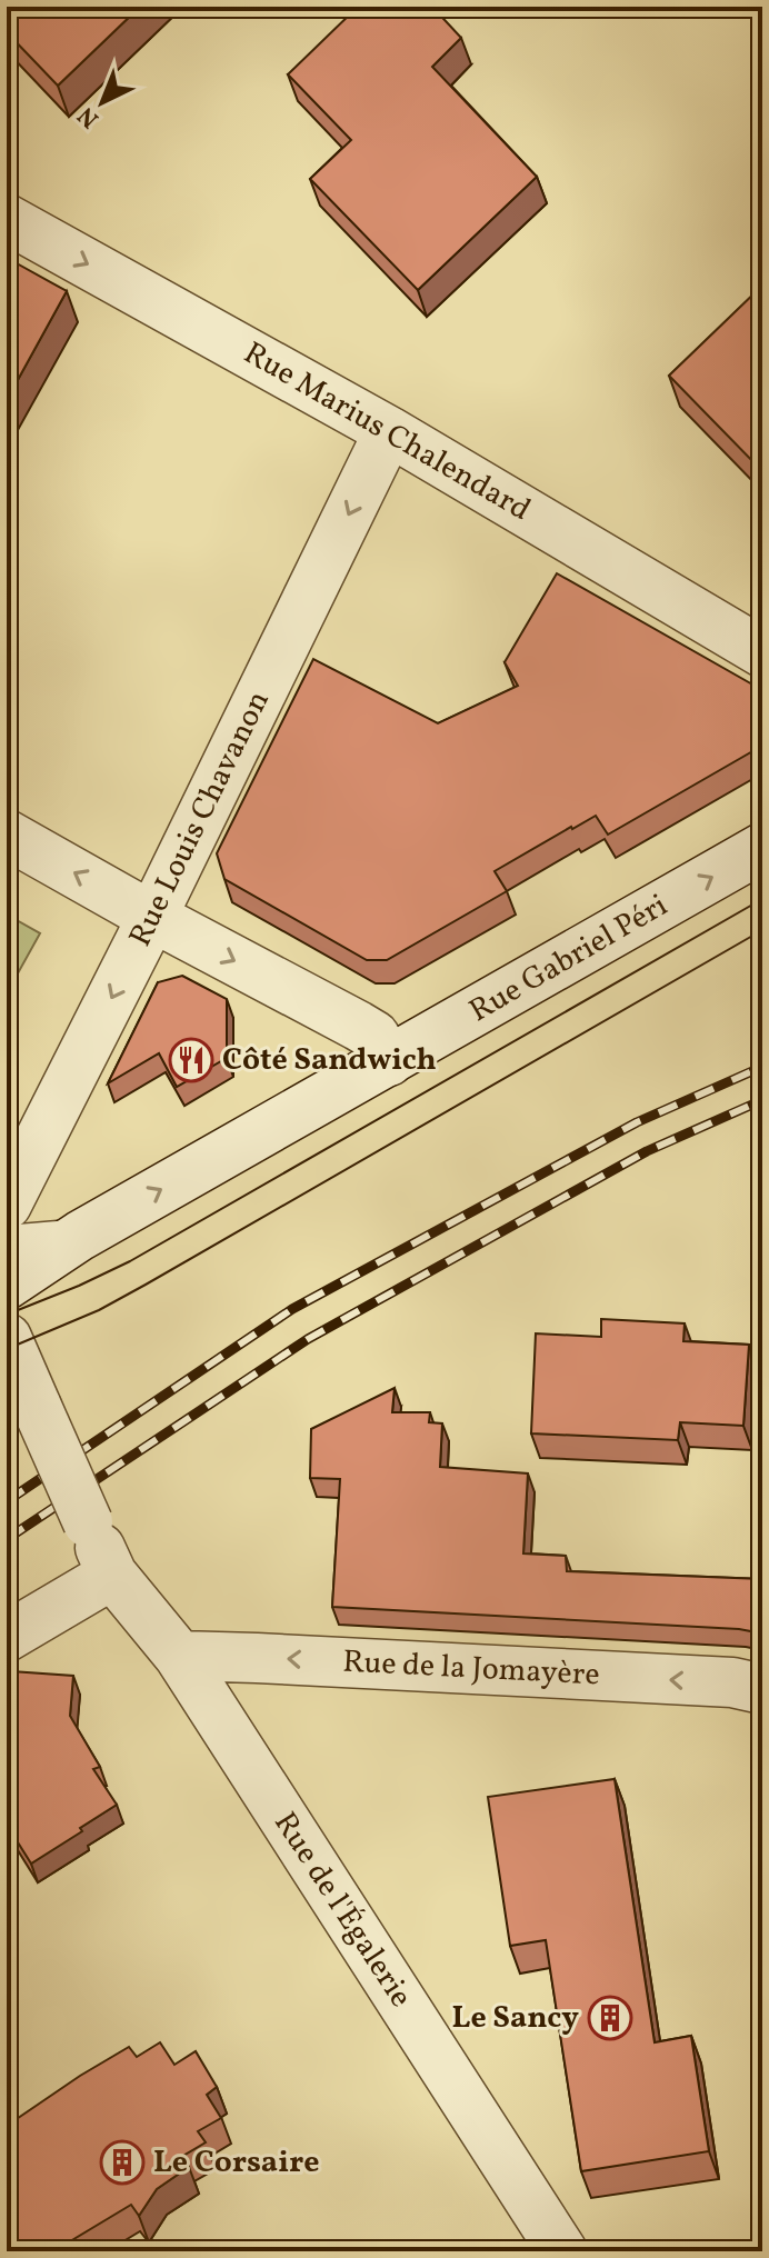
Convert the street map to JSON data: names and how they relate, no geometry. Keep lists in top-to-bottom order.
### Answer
{
  "streets": {
    "street": [
      "Rue Marius Chalendard",
      "Rue Louis Chavanon",
      "Rue Gabriel Péri",
      "Rue de la Jomayère",
      "Rue de l'Égalerie"
    ]
  },
  "crossings": [
    ["Rue Marius Chalendard", "Rue Louis Chavanon"],
    ["Rue de la Jomayère", "Rue de l'Égalerie"]
  ],
  "one_way": [
    "Rue Marius Chalendard",
    "Rue Louis Chavanon",
    "Rue Gabriel Péri",
    "Rue de la Jomayère"
  ],
  "places": {
    "restaurant": ["Côté Sandwich"],
    "building": ["Le Sancy", "Le Corsaire"]
  },
  "north": "bottom left"
}
